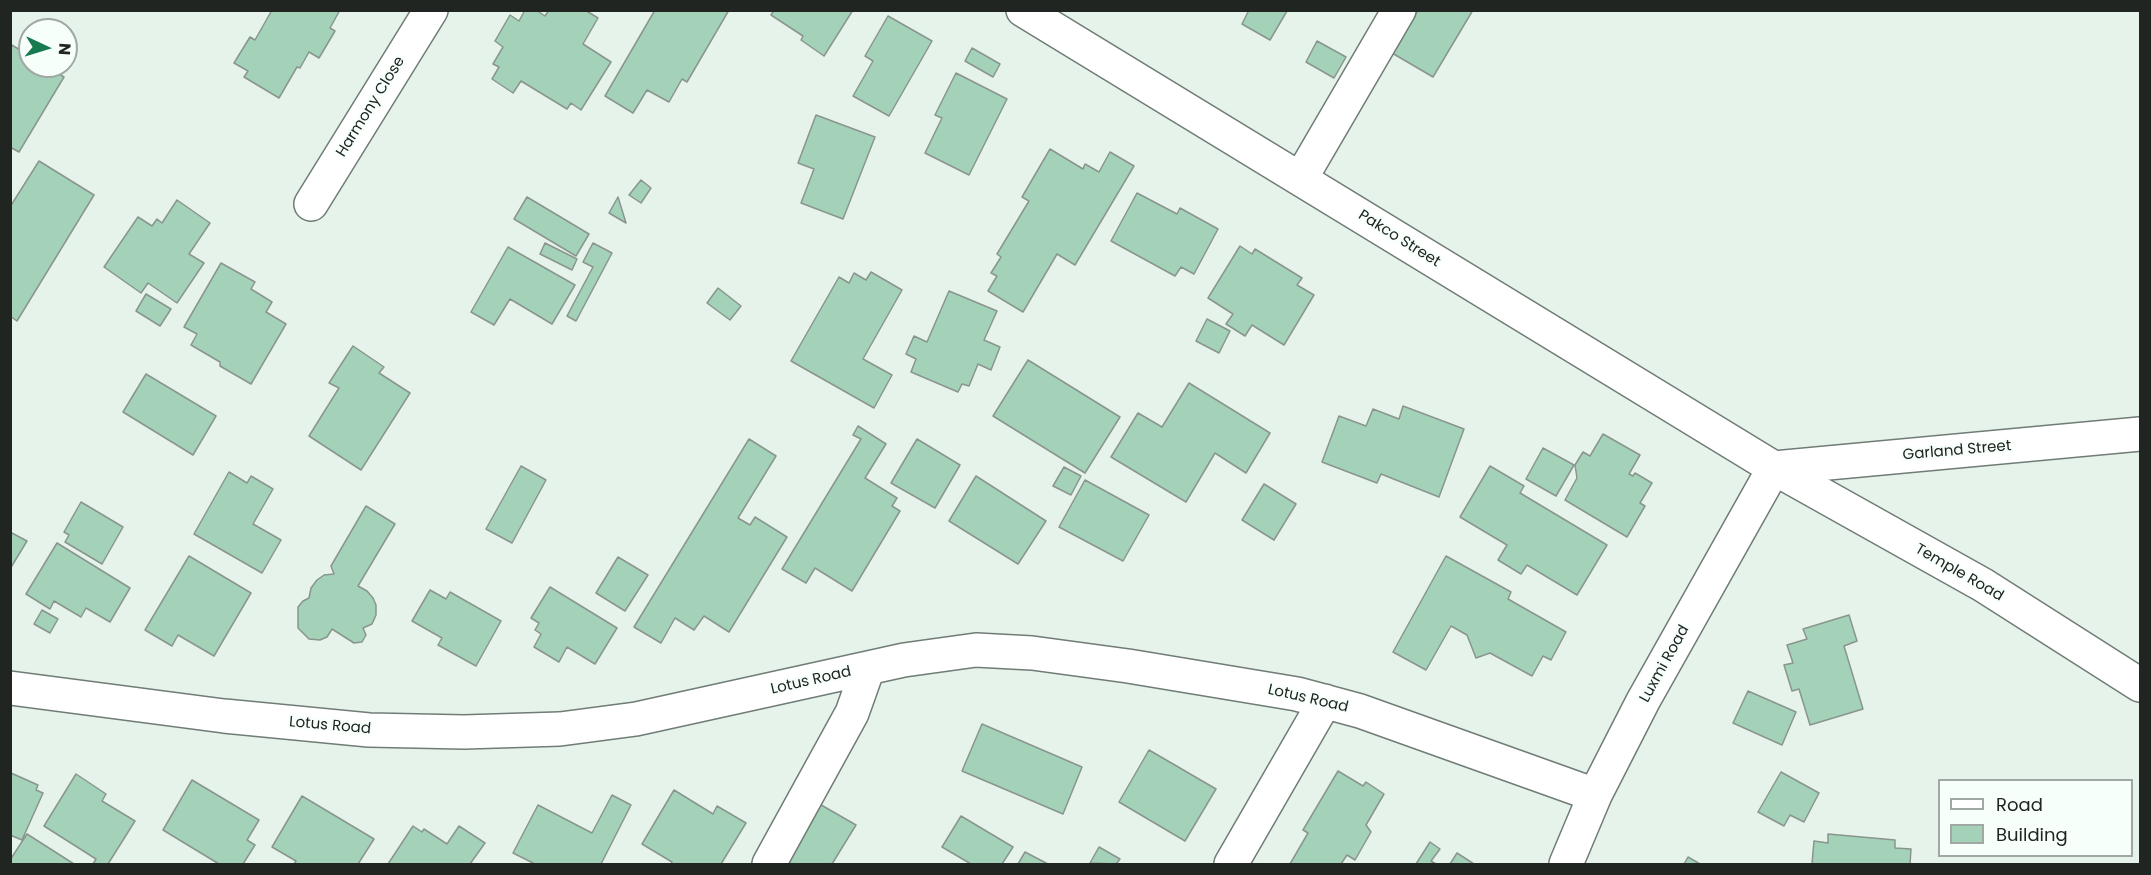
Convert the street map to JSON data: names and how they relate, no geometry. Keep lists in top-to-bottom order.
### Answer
{
  "streets": {
    "street": [
      "Harmony Close",
      "Pakco Street",
      "Garland Street",
      "Temple Road",
      "Luxmi Road",
      "Lotus Road"
    ]
  },
  "crossings": [
    ["Pakco Street", "Garland Street"],
    ["Pakco Street", "Temple Road"],
    ["Pakco Street", "Luxmi Road"],
    ["Garland Street", "Temple Road"],
    ["Garland Street", "Luxmi Road"],
    ["Temple Road", "Luxmi Road"],
    ["Luxmi Road", "Lotus Road"]
  ],
  "legend": ["Road", "Building"],
  "north": "right"
}
